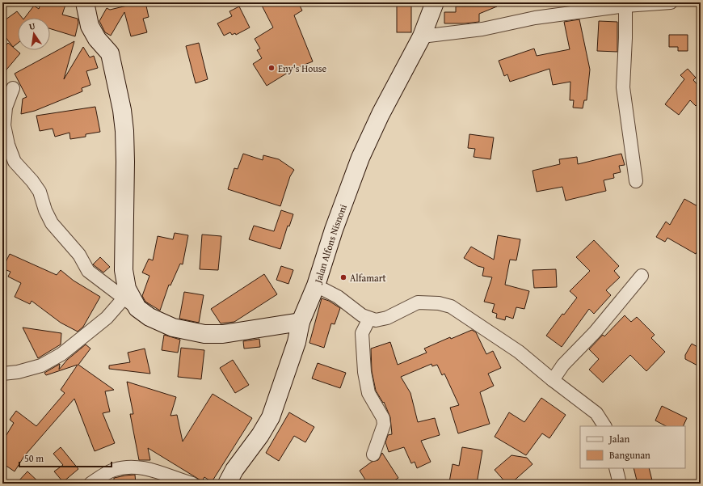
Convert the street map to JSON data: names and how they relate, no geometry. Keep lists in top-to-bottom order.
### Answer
{
  "streets": {
    "main road": ["Jalan Alfons Nisnoni"]
  },
  "places": ["Eny's House", "Alfamart"],
  "legend": ["Jalan", "Bangunan"],
  "scale_bar": "50 m",
  "north": "top"
}
